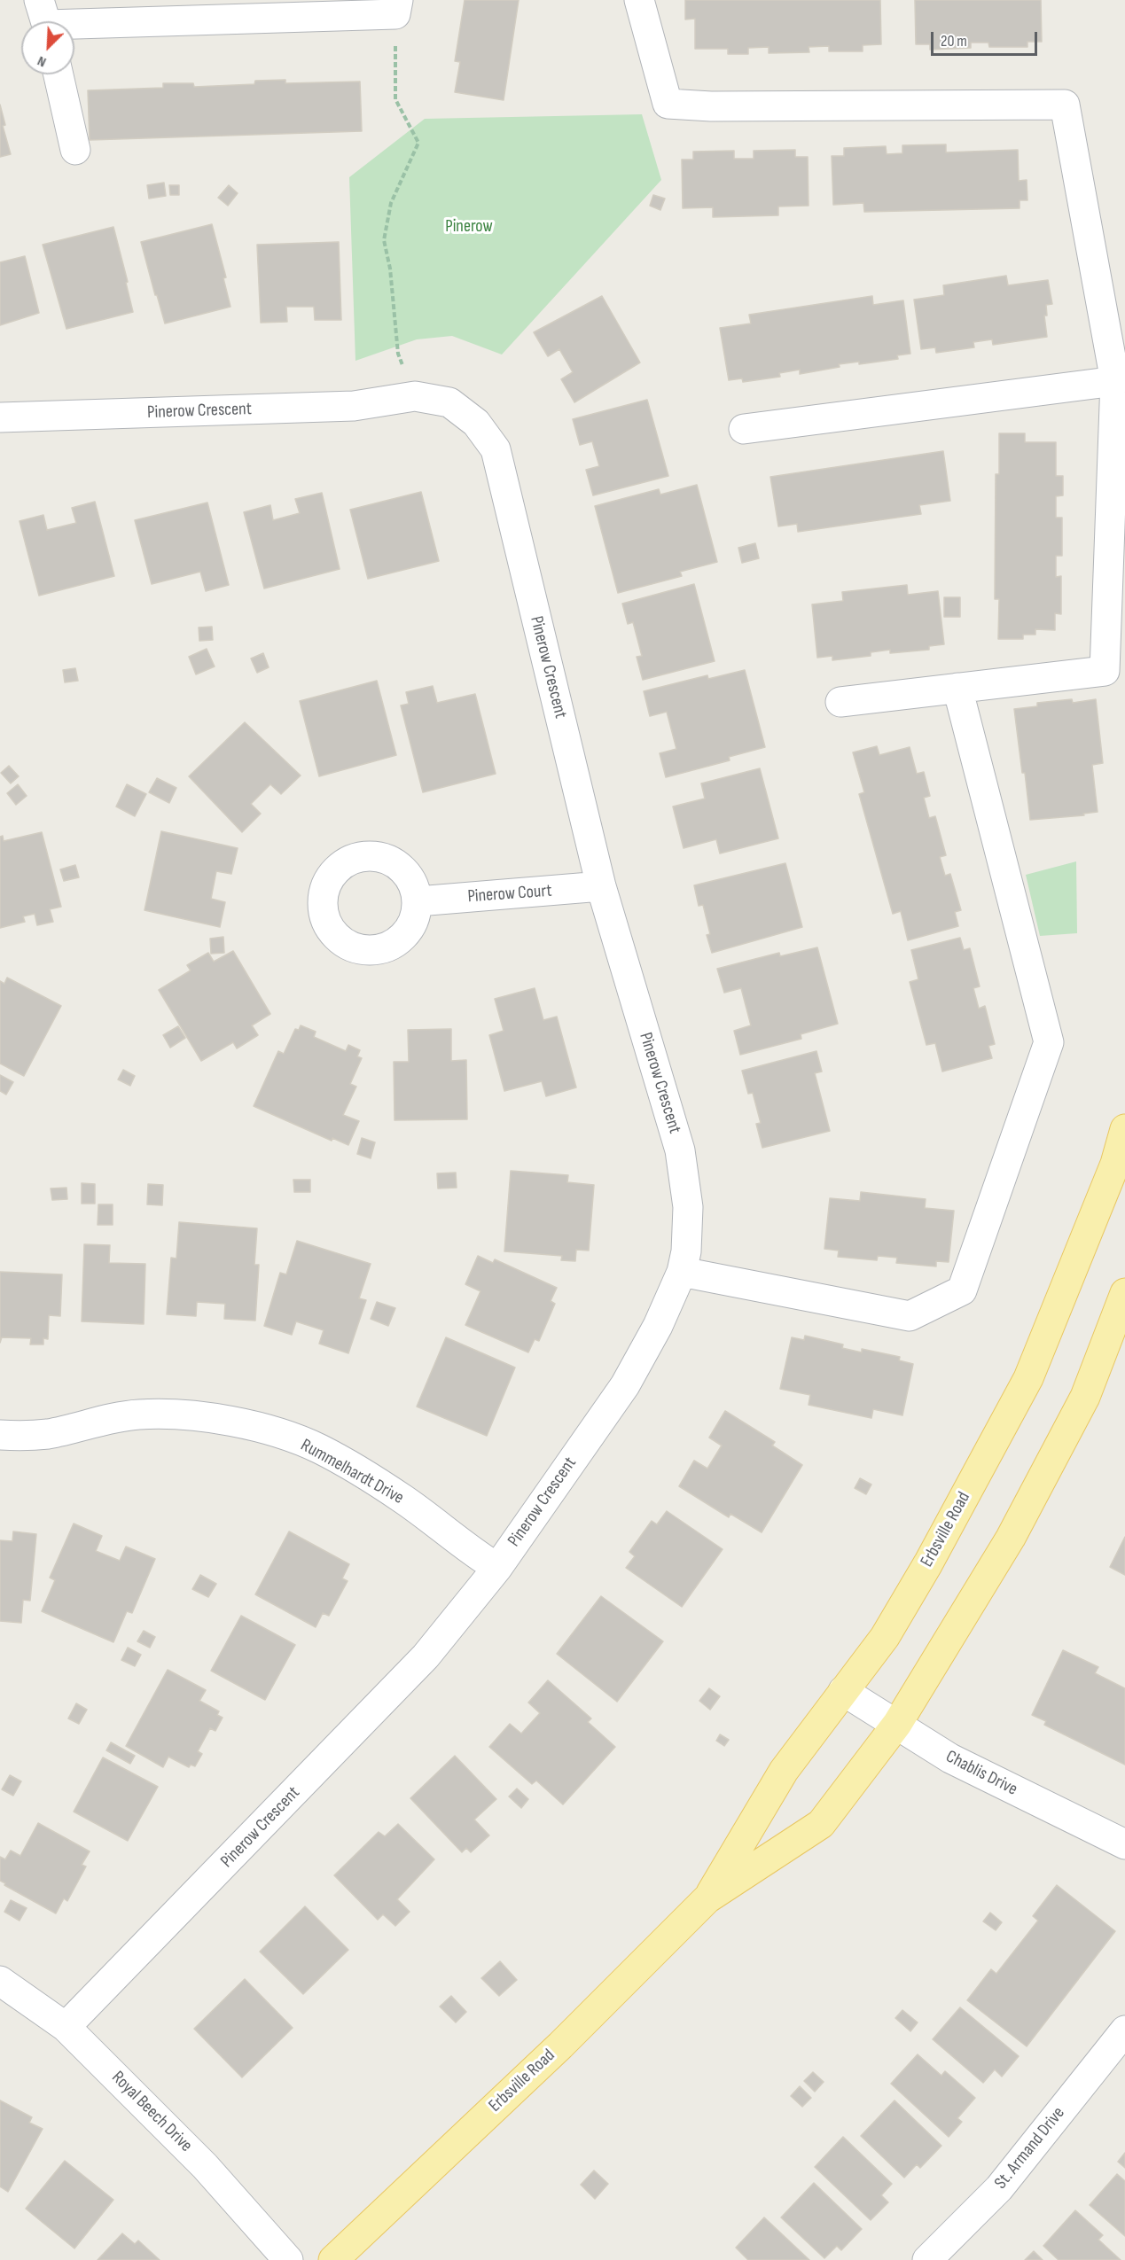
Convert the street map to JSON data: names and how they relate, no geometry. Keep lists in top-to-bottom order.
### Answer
{
  "streets": {
    "main road": ["Erbsville Road"],
    "street": [
      "Pinerow Crescent",
      "Pinerow Court",
      "Rummelhardt Drive",
      "Chablis Drive",
      "Royal Beech Drive",
      "St. Armand Drive"
    ]
  },
  "crossings": [
    ["Pinerow Crescent", "Pinerow Court"],
    ["Pinerow Crescent", "Rummelhardt Drive"],
    ["Pinerow Crescent", "Royal Beech Drive"],
    ["Erbsville Road", "Chablis Drive"]
  ],
  "parks": ["Pinerow"],
  "scale_bar": "20 m",
  "north": "bottom left"
}
